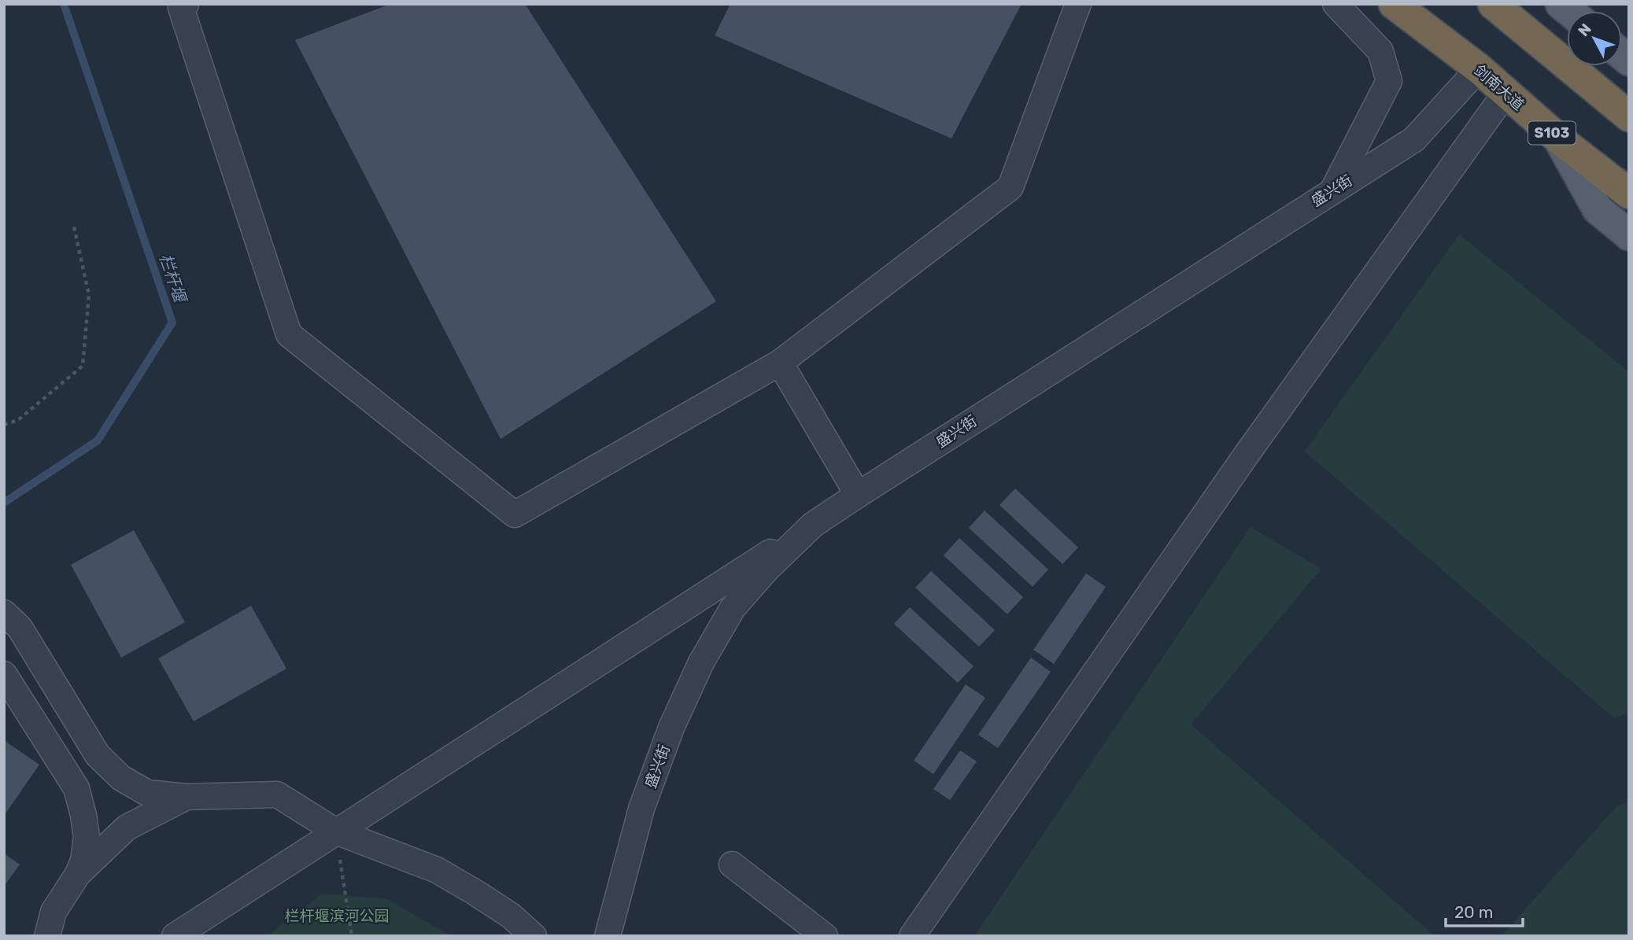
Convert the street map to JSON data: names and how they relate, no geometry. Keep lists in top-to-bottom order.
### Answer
{
  "streets": {
    "highway": ["剑南大道", "S103"],
    "street": ["盛兴街"]
  },
  "crossings": [
    ["剑南大道", "盛兴街"]
  ],
  "water": ["栏杆堰"],
  "parks": ["栏杆堰滨河公园"],
  "scale_bar": "20 m",
  "north": "top left"
}
